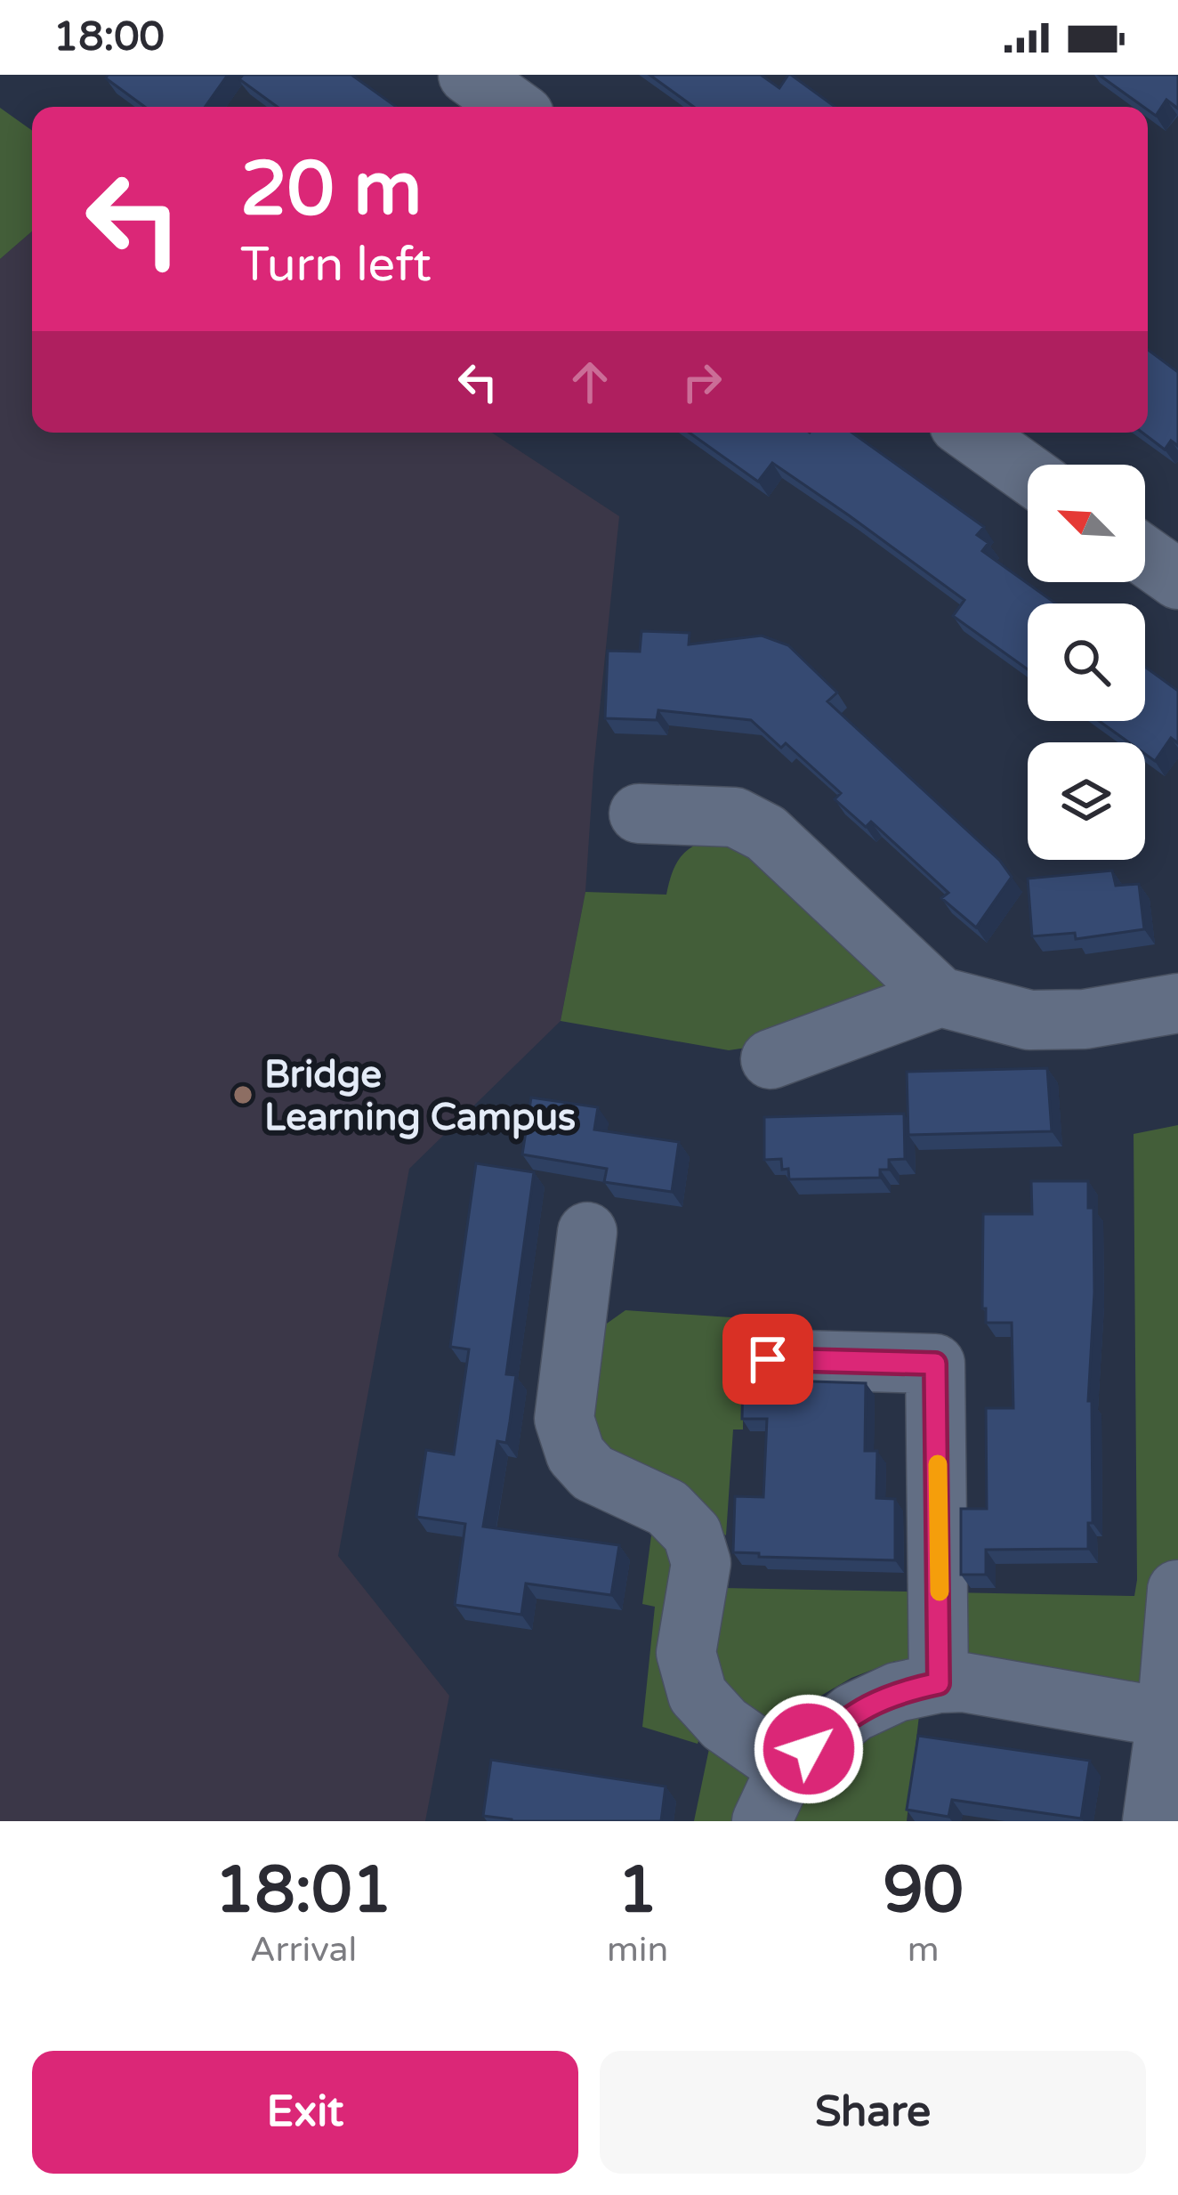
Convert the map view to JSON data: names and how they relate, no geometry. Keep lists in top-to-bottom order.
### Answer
{
  "places": ["Bridge Learning Campus"],
  "north": "top left",
  "page": {
    "status": "18:00",
    "turn": ["20 m", "Turn left"],
    "eta": [
      "18:01",
      "Arrival",
      "1",
      "min",
      "90",
      "m"
    ],
    "buttons": ["Exit", "Share"]
  }
}
